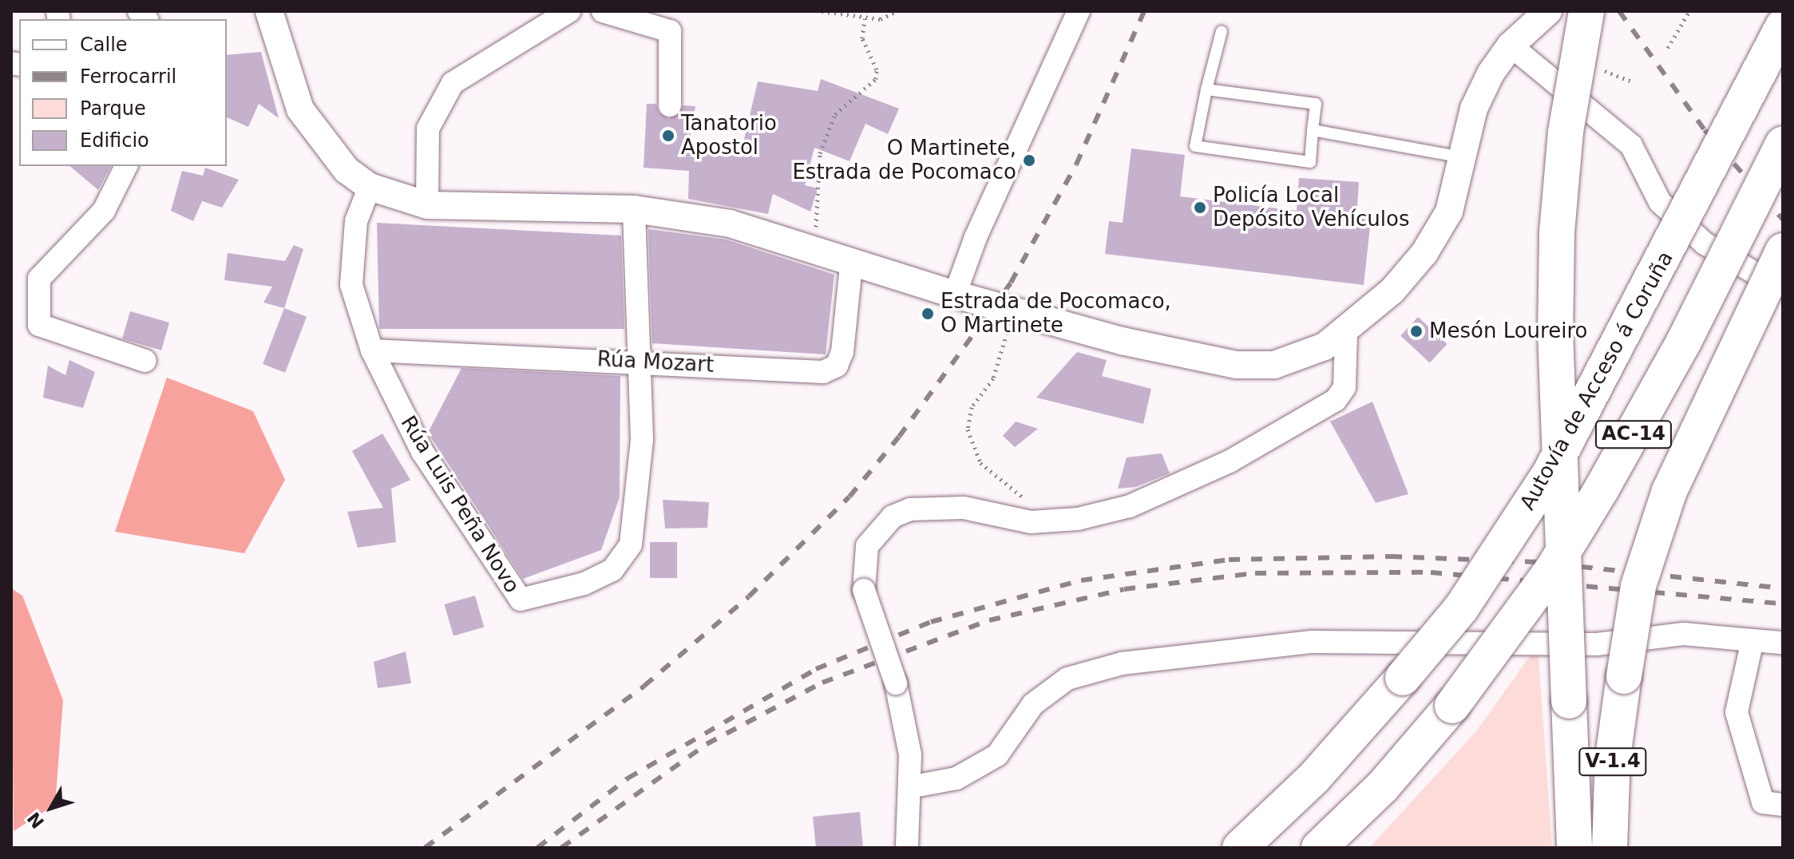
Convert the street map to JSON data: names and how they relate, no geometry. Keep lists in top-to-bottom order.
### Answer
{
  "streets": {
    "highway": ["Autovía de Acceso á Coruña", "AC-14", "V-1.4"],
    "street": ["Rúa Mozart", "Rúa Luis Peña Novo"]
  },
  "crossings": [
    ["Rúa Mozart", "Rúa Luis Peña Novo"]
  ],
  "places": [
    "Tanatorio Apostol",
    "O Martinete, Estrada de Pocomaco",
    "Policía Local Depósito Vehículos",
    "Estrada de Pocomaco, O Martinete",
    "Mesón Loureiro"
  ],
  "legend": [
    "Calle",
    "Ferrocarril",
    "Parque",
    "Edificio"
  ],
  "north": "bottom left"
}
